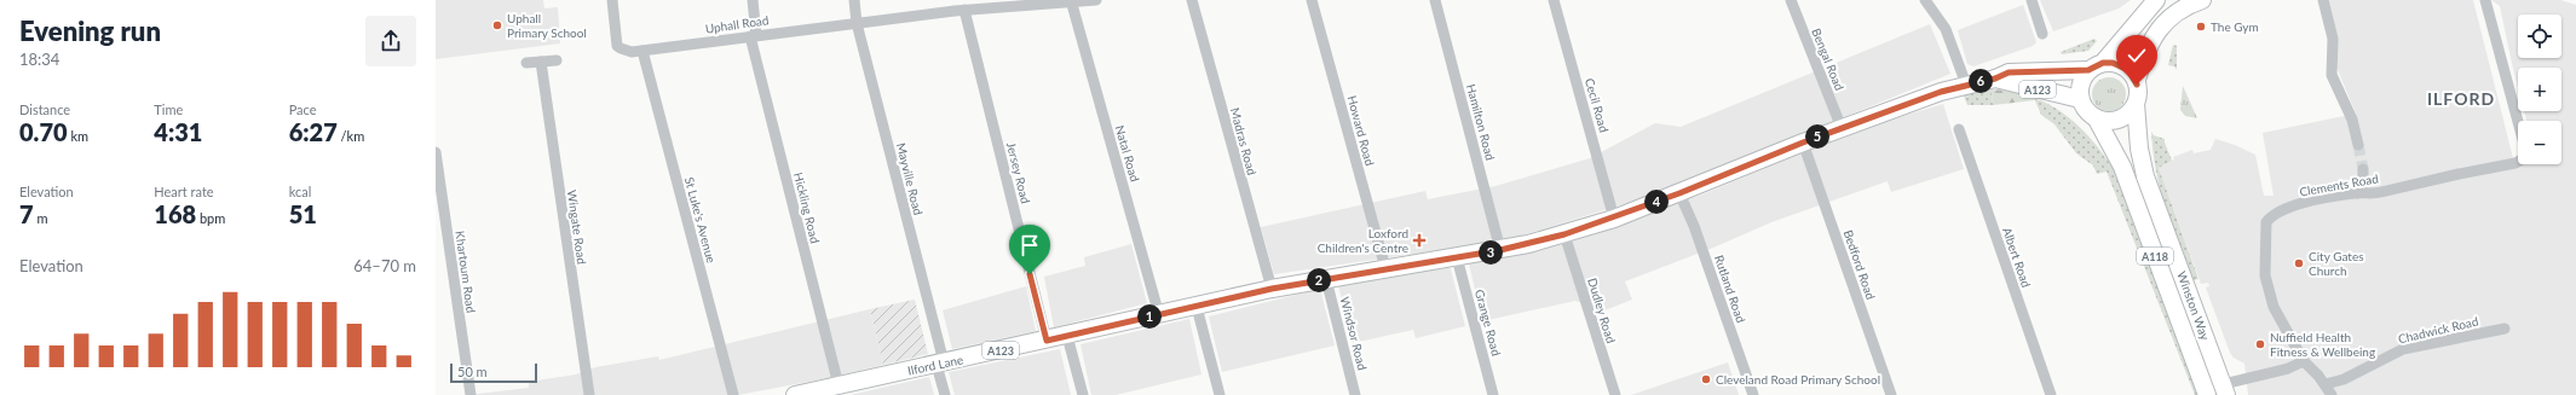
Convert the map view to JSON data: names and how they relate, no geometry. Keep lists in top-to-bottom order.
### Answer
{
  "streets": {
    "main road": [
      "A123",
      "A118",
      "Winston Way",
      "Ilford Lane"
    ],
    "street": [
      "Uphall Road",
      "Bengal Road",
      "Cecil Road",
      "Hamilton Road",
      "Howard Road",
      "Madras Road",
      "Natal Road",
      "Jersey Road",
      "Mayville Road",
      "Clements Road",
      "Hickling Road",
      "St Luke's Avenue",
      "Wingate Road",
      "Albert Road",
      "Bedford Road",
      "Khartoum Road",
      "Rutland Road",
      "Dudley Road",
      "Grange Road",
      "Chadwick Road",
      "Windsor Road"
    ]
  },
  "crossings": [
    ["Uphall Road", "Natal Road"],
    ["Uphall Road", "Jersey Road"],
    ["Uphall Road", "Mayville Road"],
    ["Uphall Road", "Hickling Road"],
    ["Uphall Road", "St Luke's Avenue"],
    ["Bengal Road", "Ilford Lane"],
    ["Cecil Road", "Ilford Lane"],
    ["Hamilton Road", "Ilford Lane"],
    ["Howard Road", "Ilford Lane"],
    ["Madras Road", "Ilford Lane"],
    ["Natal Road", "Ilford Lane"],
    ["Jersey Road", "Ilford Lane"],
    ["Mayville Road", "Ilford Lane"],
    ["Clements Road", "Chadwick Road"],
    ["Hickling Road", "Ilford Lane"],
    ["A118", "Winston Way"],
    ["A118", "Ilford Lane"],
    ["Bedford Road", "Ilford Lane"],
    ["Rutland Road", "Ilford Lane"],
    ["Winston Way", "Ilford Lane"],
    ["Dudley Road", "Ilford Lane"],
    ["Grange Road", "Ilford Lane"],
    ["Windsor Road", "Ilford Lane"]
  ],
  "districts": ["ILFORD"],
  "places": {
    "other": [
      "Uphall Primary School",
      "The Gym",
      "City Gates Church",
      "Nuffield Health Fitness & Wellbeing",
      "Cleveland Road Primary School"
    ],
    "health": ["Loxford Children's Centre"]
  },
  "scale_bar": "50 m",
  "page": {
    "heading": ["Evening run", "18:34"],
    "map_buttons": ["+", "−"],
    "pins": [
      "6",
      "5",
      "4",
      "3",
      "2",
      "1"
    ],
    "stats": [
      ["Distance", "0.70 km"],
      ["Time", "4:31"],
      ["Pace", "6:27 /km"],
      ["Elevation", "7 m"],
      ["Heart rate", "168 bpm"],
      ["kcal", "51"]
    ],
    "chart": ["Elevation", "64–70 m"],
    "scale": "50 m"
  }
}
